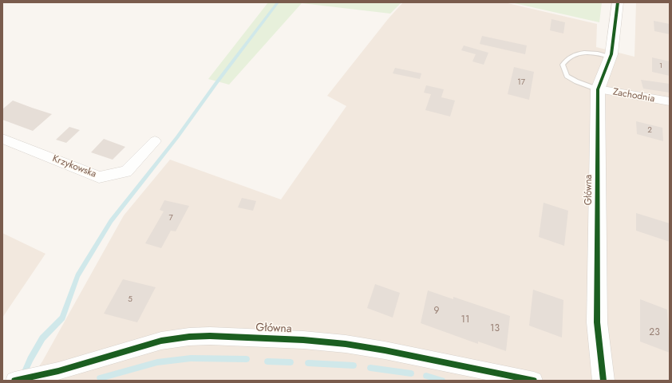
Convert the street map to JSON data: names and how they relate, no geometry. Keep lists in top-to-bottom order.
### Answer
{
  "streets": {
    "street": ["Zachodnia", "Krzykowska", "Główna"]
  },
  "crossings": [
    ["Zachodnia", "Główna"]
  ],
  "house_numbers": [
    "1",
    "17",
    "2",
    "7",
    "5",
    "9",
    "11",
    "13",
    "23"
  ]
}
